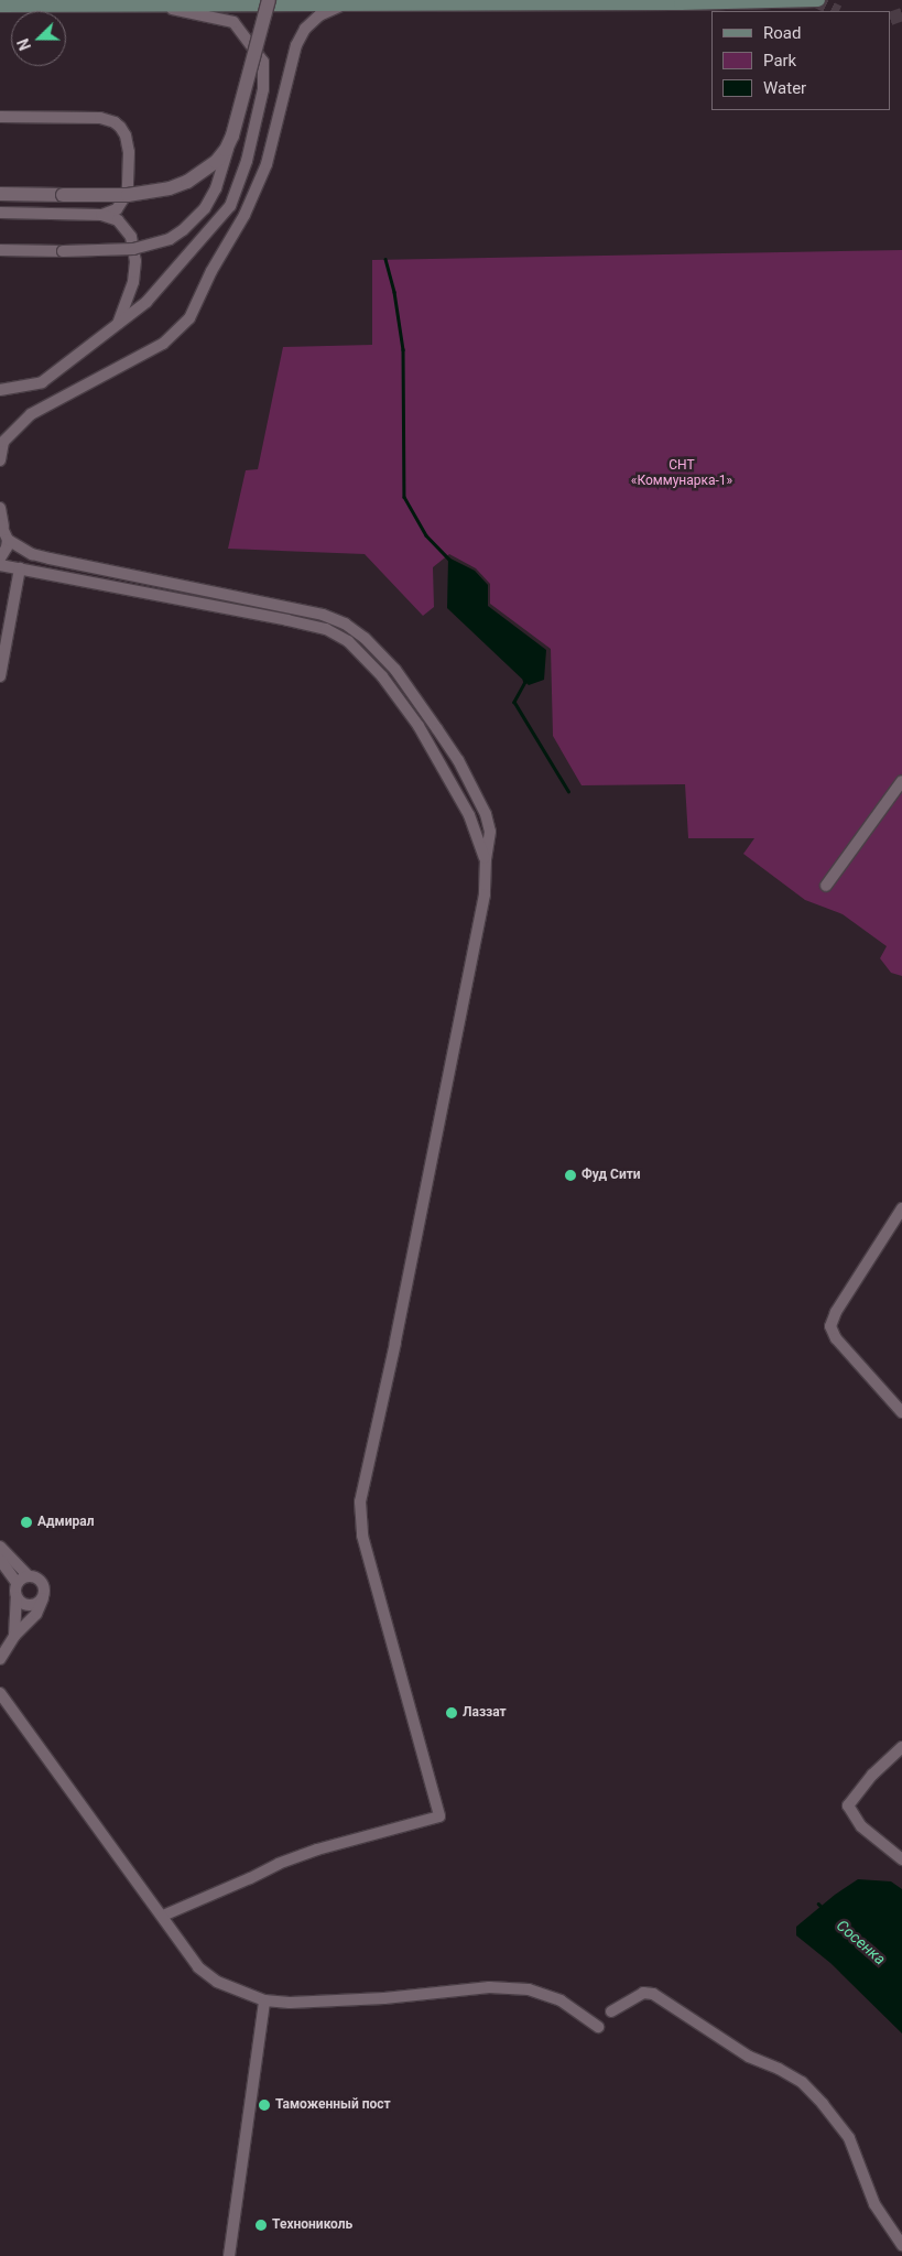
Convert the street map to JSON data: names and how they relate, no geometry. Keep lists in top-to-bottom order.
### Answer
{
  "water": ["Сосенка"],
  "parks": ["СНТ «Коммунарка-1»"],
  "places": [
    "Фуд Сити",
    "Адмирал",
    "Лаззат",
    "Таможенный пост",
    "Технониколь"
  ],
  "legend": ["Road", "Park", "Water"],
  "north": "left"
}
